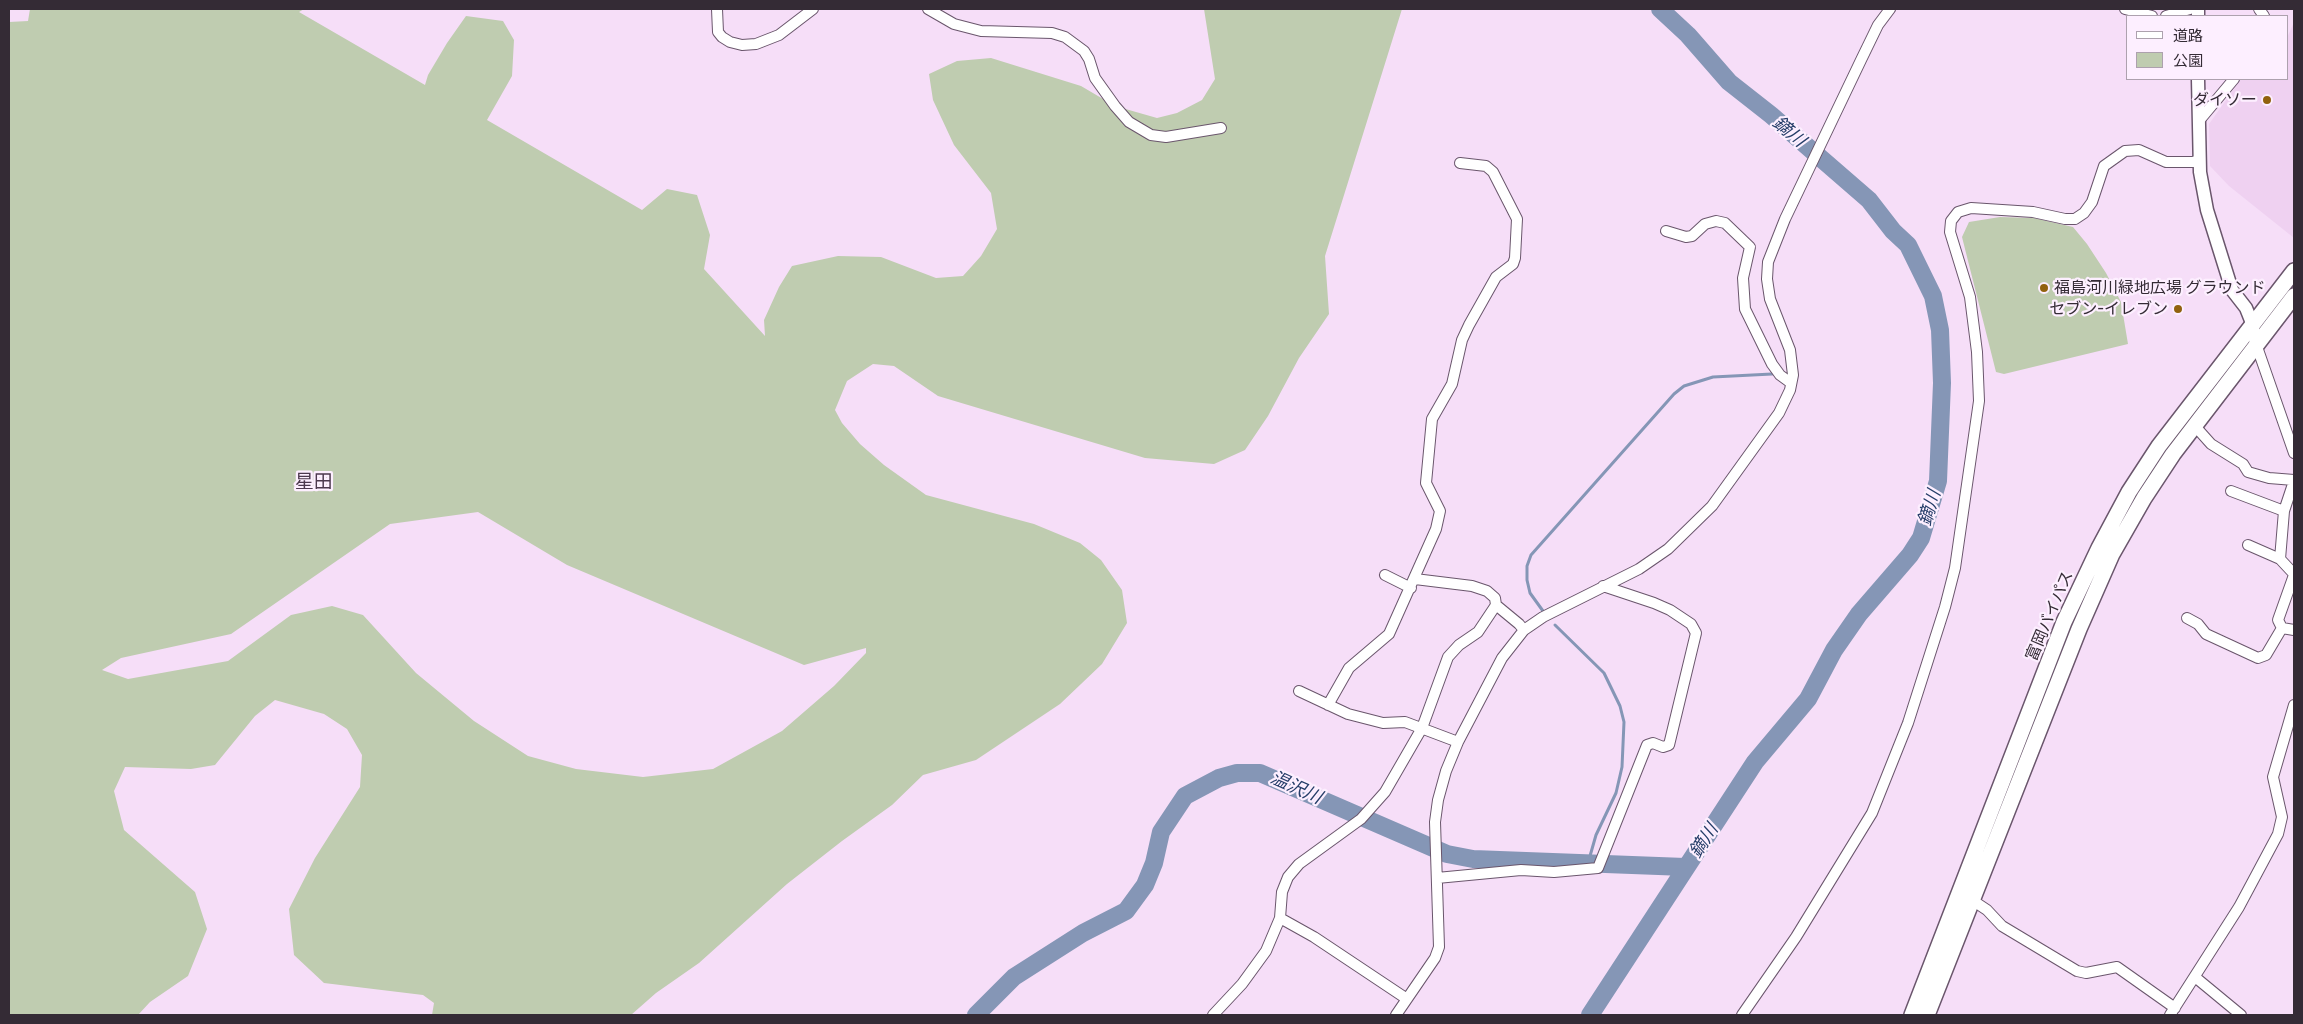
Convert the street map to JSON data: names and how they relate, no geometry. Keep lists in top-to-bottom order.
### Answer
{
  "streets": {
    "highway": ["富岡バイパス"]
  },
  "districts": ["星田"],
  "water": ["鏑川", "温沢川"],
  "places": ["ダイソー", "福島河川緑地広場 グラウンド", "セブン-イレブン"],
  "legend": ["道路", "公園"]
}
